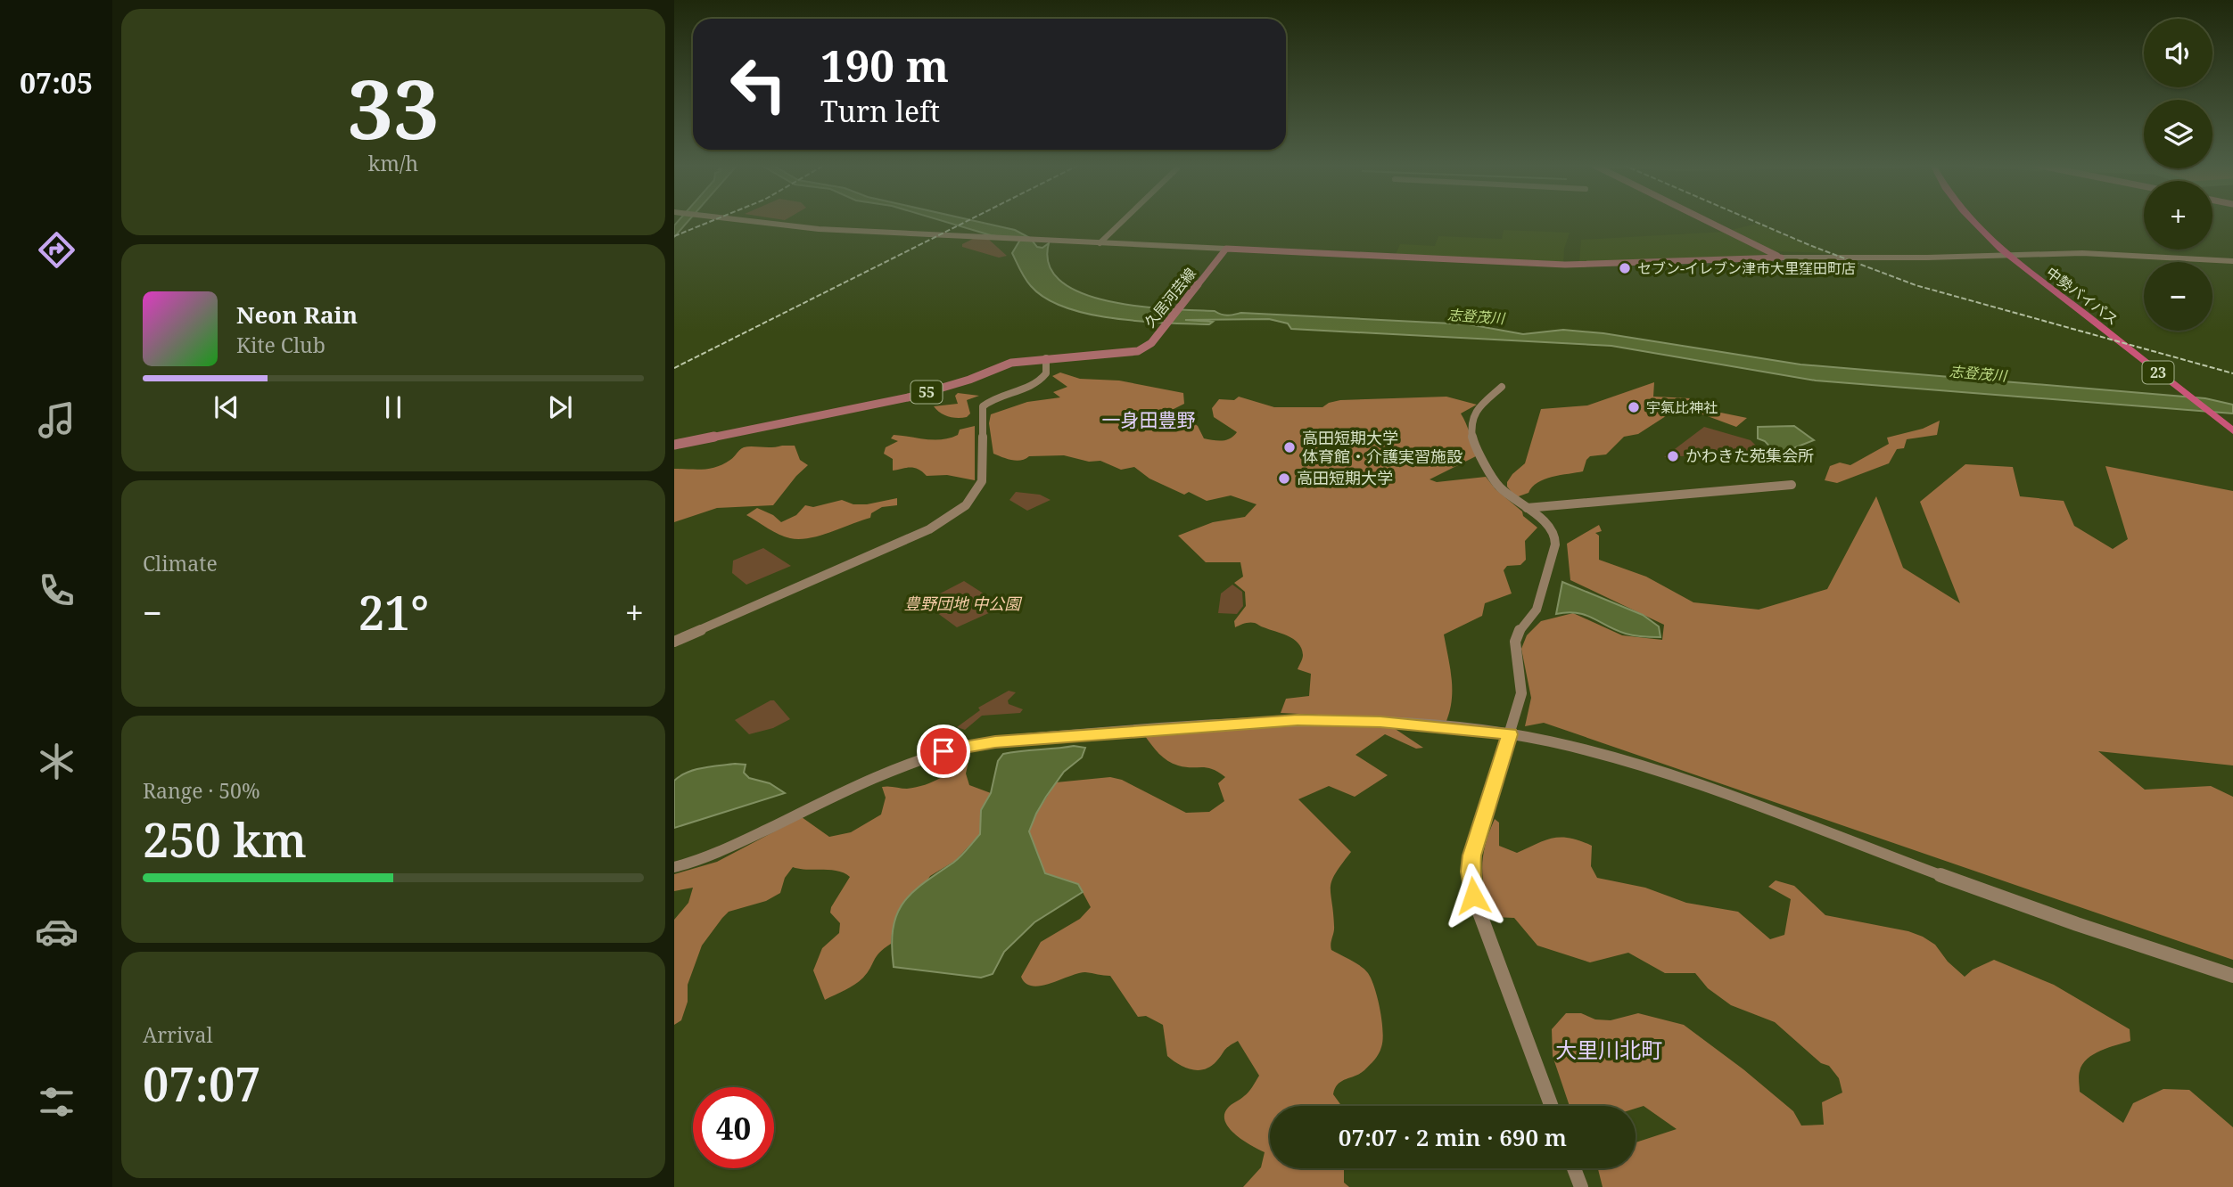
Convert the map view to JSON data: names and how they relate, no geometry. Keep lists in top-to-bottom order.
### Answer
{
  "streets": {
    "highway": ["中勢バイパス", "23"],
    "main road": ["久居河芸線", "55"]
  },
  "districts": ["一身田豊野", "大里川北町"],
  "water": ["志登茂川"],
  "parks": ["豊野団地 中公園"],
  "places": [
    "セブン-イレブン津市大里窪田町店",
    "宇氣比神社",
    "高田短期大学 体育館・介護実習施設",
    "かわきた苑集会所",
    "高田短期大学"
  ],
  "page": {
    "tabs": "07:05",
    "tile": [
      ["33", "km/h"],
      "Climate",
      ["Range · 50%", "250 km"],
      ["Arrival", "07:07"]
    ],
    "map_buttons": ["+", "−"],
    "turn": ["190 m", "Turn left"],
    "song": ["Neon Rain", "Kite Club"],
    "heat": ["−", "21°", "+"],
    "limit": "40",
    "trip": "07:07 · 2 min · 690 m"
  }
}
